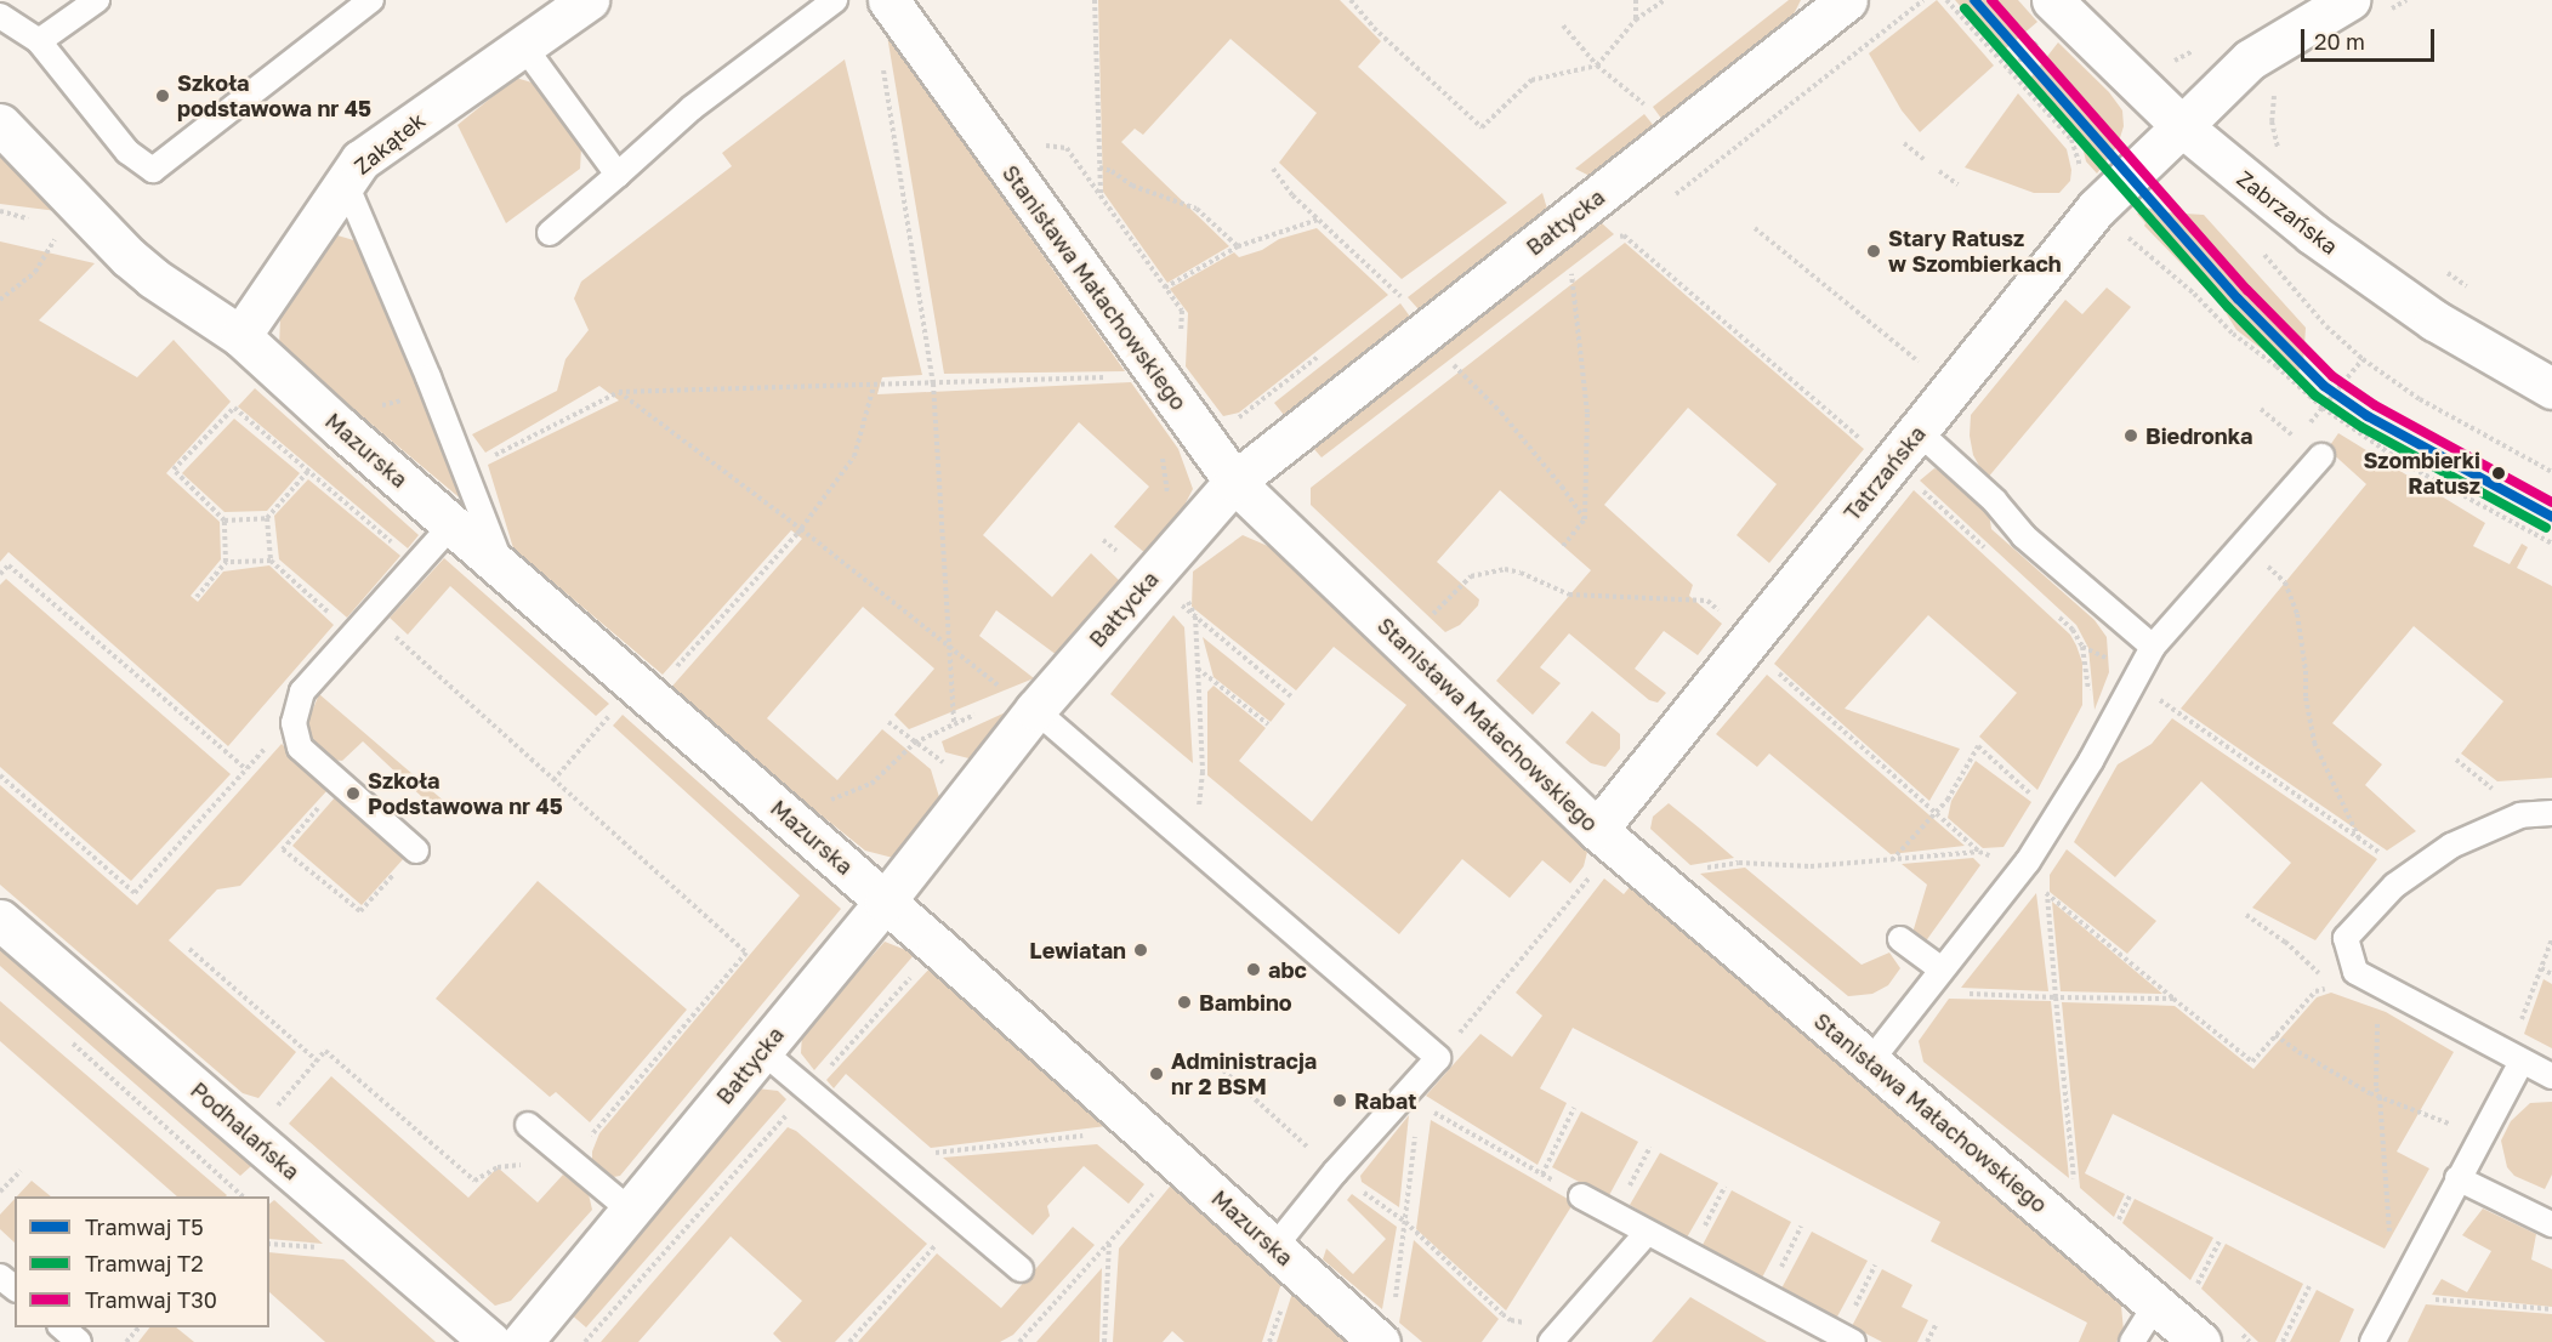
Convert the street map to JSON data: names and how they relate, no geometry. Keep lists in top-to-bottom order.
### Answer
{
  "streets": {
    "street": [
      "Zakątek",
      "Zabrzańska",
      "Bałtycka",
      "Stanisława Małachowskiego",
      "Mazurska",
      "Tatrzańska",
      "Podhalańska"
    ]
  },
  "crossings": [
    ["Zakątek", "Mazurska"],
    ["Zabrzańska", "Tatrzańska"],
    ["Bałtycka", "Stanisława Małachowskiego"],
    ["Bałtycka", "Mazurska"],
    ["Stanisława Małachowskiego", "Tatrzańska"]
  ],
  "places": [
    "Szkoła podstawowa nr 45",
    "Stary Ratusz w Szombierkach",
    "Biedronka",
    "Szombierki Ratusz",
    "Szkoła Podstawowa nr 45",
    "Lewiatan",
    "abc",
    "Bambino",
    "Administracja nr 2 BSM",
    "Rabat"
  ],
  "lines": ["tram line T5", "tram line T30", "tram line T2"],
  "legend": ["Tramwaj T5", "Tramwaj T2", "Tramwaj T30"],
  "scale_bar": "20 m"
}
